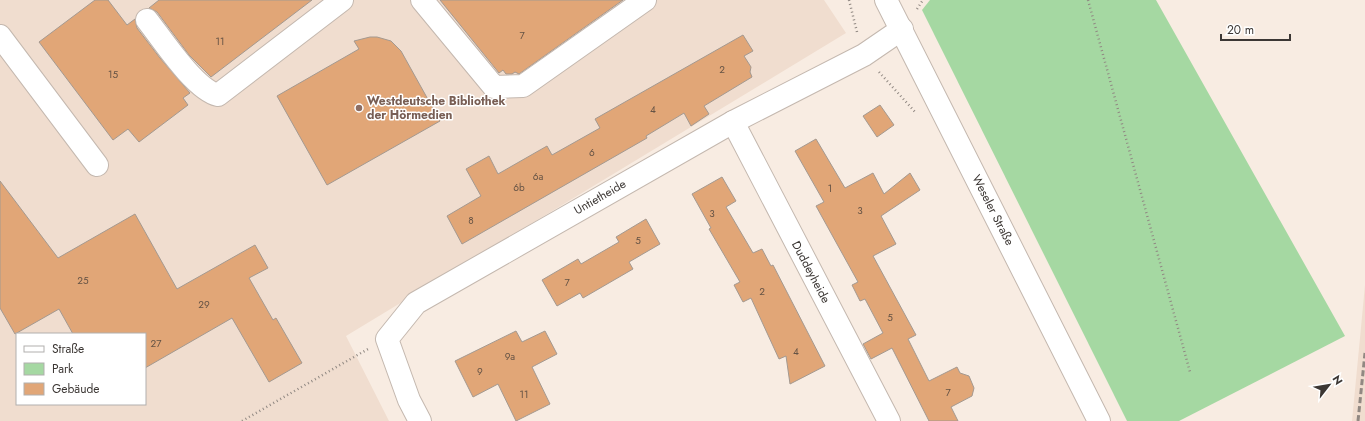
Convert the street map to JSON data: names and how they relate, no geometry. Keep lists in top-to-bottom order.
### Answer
{
  "streets": {
    "street": ["Untietheide", "Weseler Straße", "Duddeyheide"]
  },
  "crossings": [
    ["Untietheide", "Weseler Straße"],
    ["Untietheide", "Duddeyheide"]
  ],
  "places": ["Westdeutsche Bibliothek der Hörmedien"],
  "house_numbers": [
    "7",
    "11",
    "2",
    "15",
    "4",
    "6",
    "6a",
    "6b",
    "1",
    "3",
    "3",
    "8",
    "5",
    "25",
    "7",
    "2",
    "29",
    "5",
    "27",
    "4",
    "9a",
    "9",
    "7",
    "11"
  ],
  "legend": ["Straße", "Park", "Gebäude"],
  "scale_bar": "20 m",
  "north": "top right"
}
